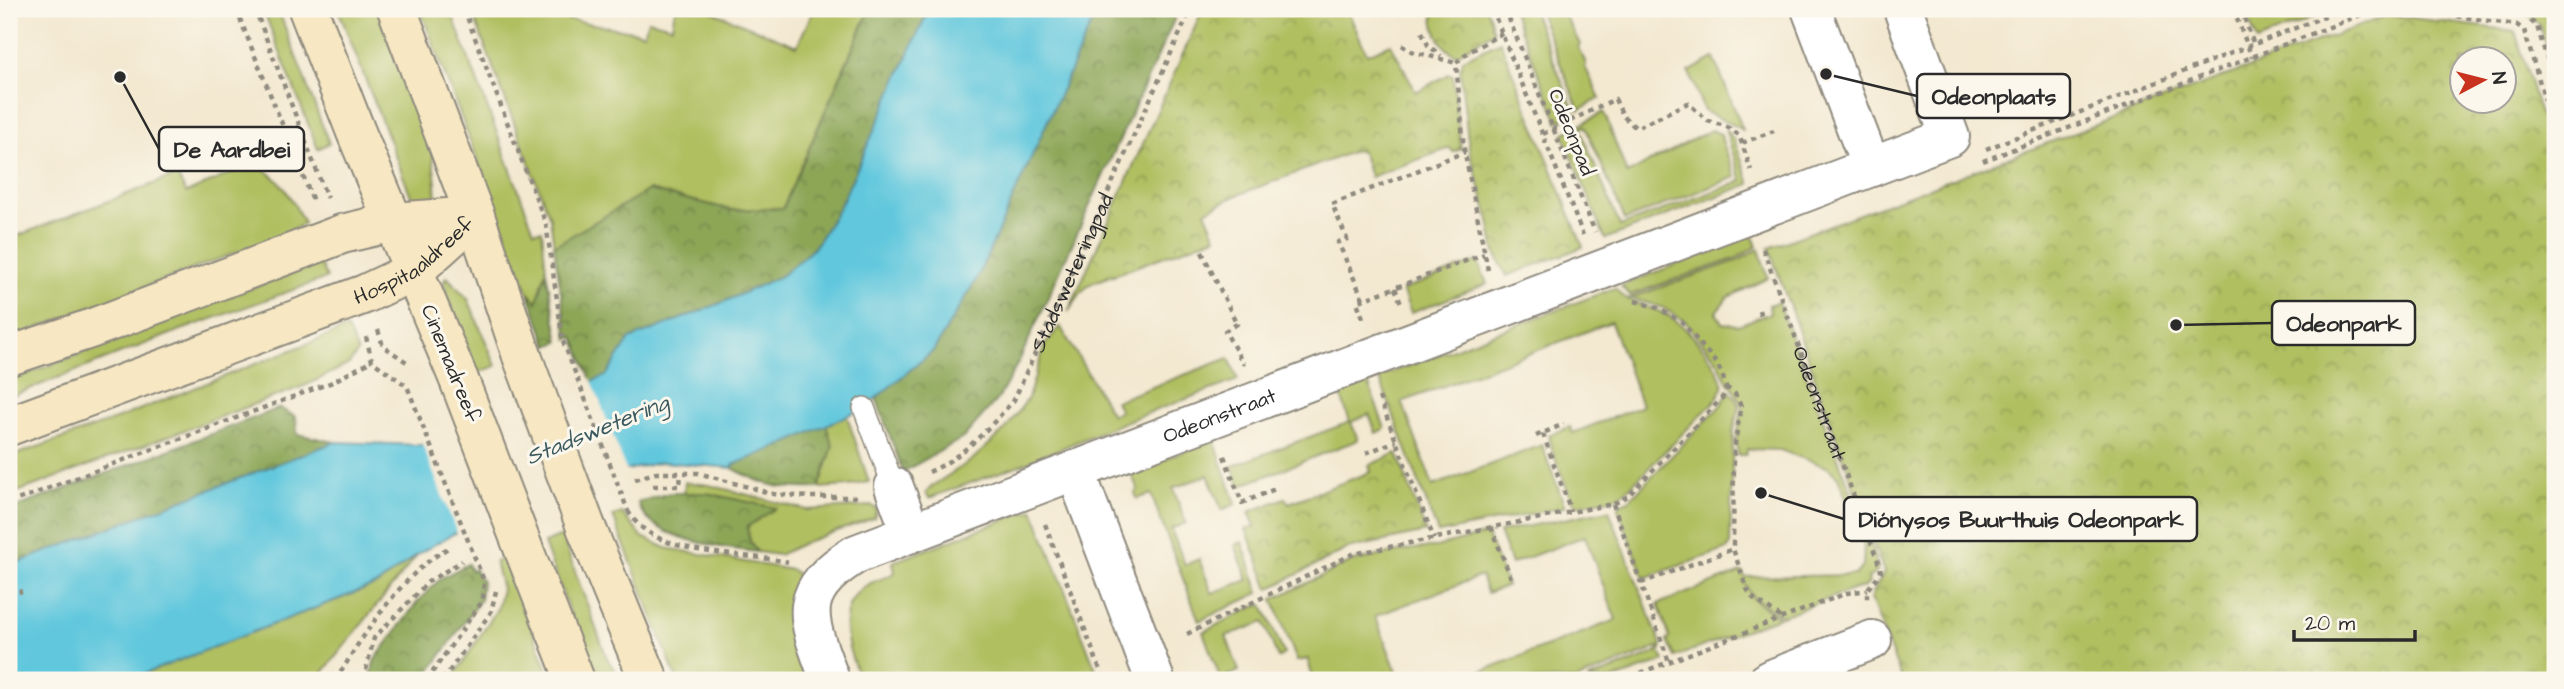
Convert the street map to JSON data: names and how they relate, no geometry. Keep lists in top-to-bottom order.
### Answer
{
  "streets": {
    "main road": ["Hospitaaldreef", "Cinemadreef"],
    "street": ["Odeonstraat"],
    "path": ["Odeonpad", "Stadsweteringpad"]
  },
  "crossings": [
    ["Odeonpad", "Odeonstraat"],
    ["Hospitaaldreef", "Cinemadreef"]
  ],
  "water": ["Stadswetering"],
  "places": [
    "Odeonplaats",
    "De Aardbei",
    "Odeonpark",
    "Diónysos Buurthuis Odeonpark"
  ],
  "scale_bar": "20 m",
  "north": "right"
}
